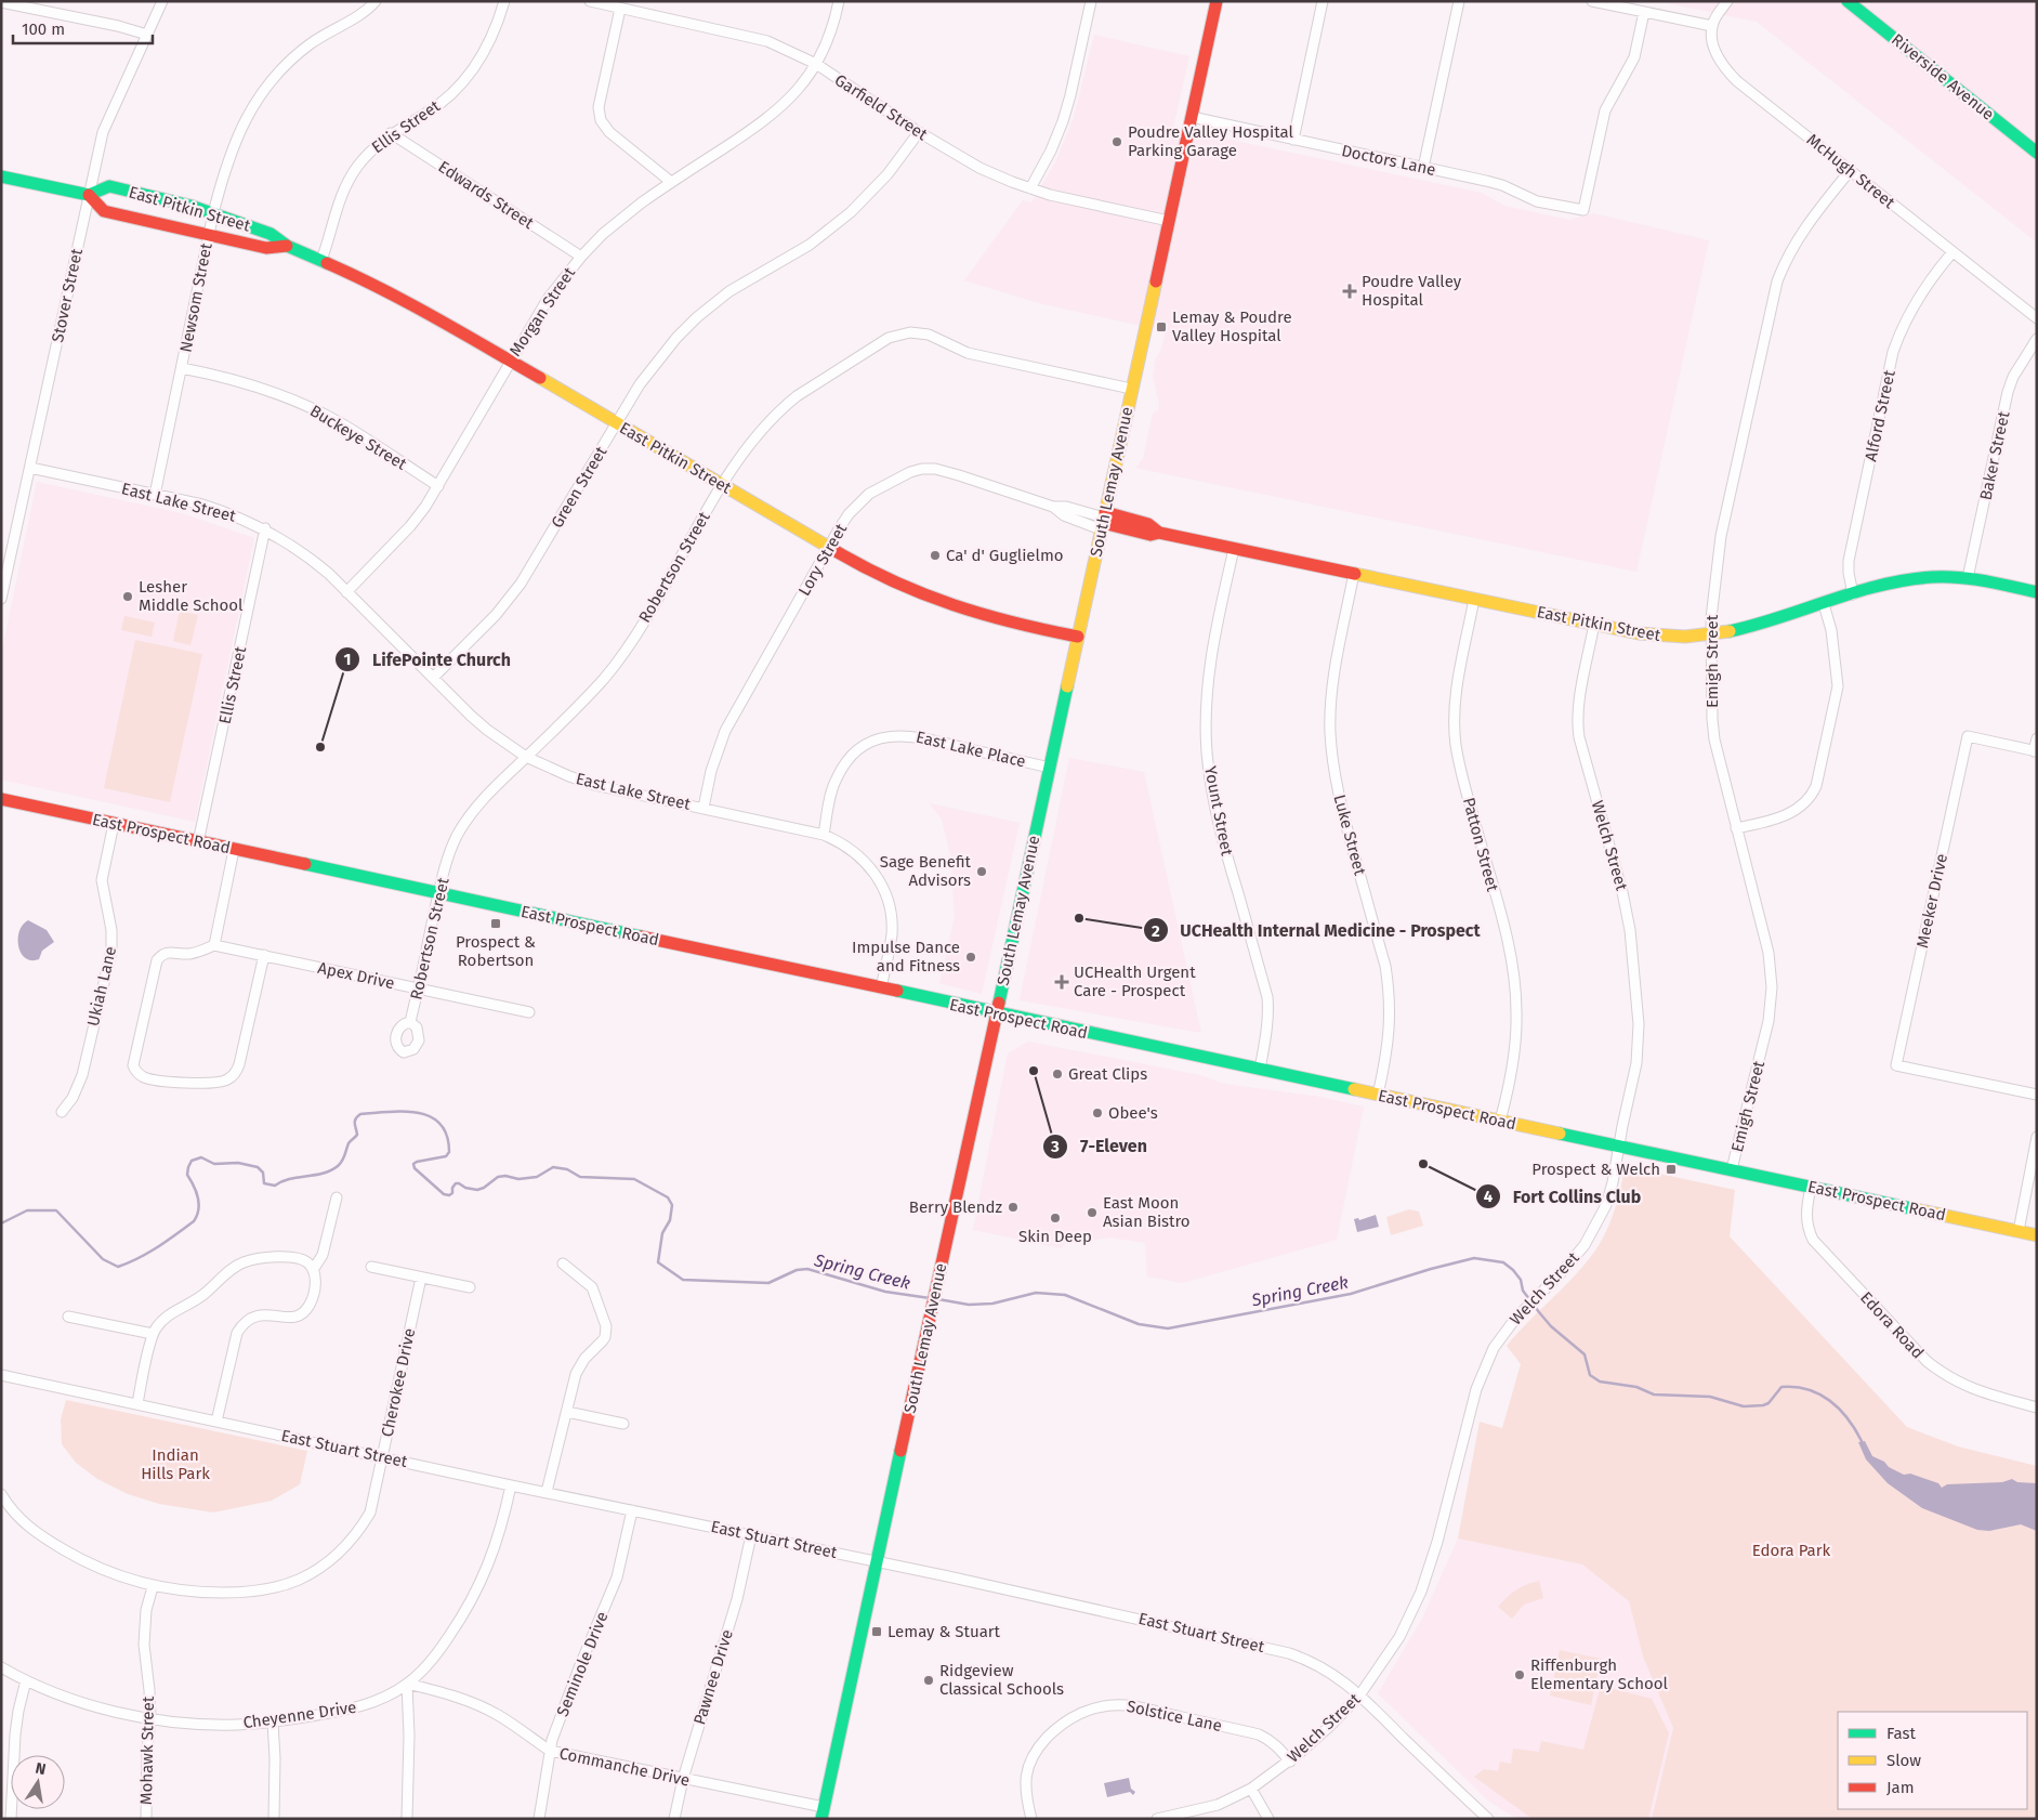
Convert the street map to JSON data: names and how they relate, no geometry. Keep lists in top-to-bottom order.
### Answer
{
  "streets": {
    "main road": [
      "Riverside Avenue",
      "East Pitkin Street",
      "South Lemay Avenue",
      "East Prospect Road"
    ],
    "street": [
      "Garfield Street",
      "Ellis Street",
      "Doctors Lane",
      "McHugh Street",
      "Edwards Street",
      "Stover Street",
      "Newsom Street",
      "Morgan Street",
      "Alford Street",
      "Buckeye Street",
      "Baker Street",
      "Green Street",
      "East Lake Street",
      "Lory Street",
      "Robertson Street",
      "Emigh Street",
      "East Lake Place",
      "Yount Street",
      "Luke Street",
      "Patton Street",
      "Welch Street",
      "Meeker Drive",
      "Apex Drive",
      "Ukiah Lane",
      "Edora Road",
      "Cherokee Drive",
      "East Stuart Street",
      "Seminole Drive",
      "Pawnee Drive",
      "Cheyenne Drive",
      "Solstice Lane",
      "Mohawk Street",
      "Commanche Drive"
    ]
  },
  "crossings": [
    ["Garfield Street", "Morgan Street"],
    ["Garfield Street", "South Lemay Avenue"],
    ["Garfield Street", "Green Street"],
    ["Ellis Street", "Edwards Street"],
    ["Ellis Street", "East Pitkin Street"],
    ["Ellis Street", "East Lake Street"],
    ["Ellis Street", "East Prospect Road"],
    ["Doctors Lane", "South Lemay Avenue"],
    ["McHugh Street", "Alford Street"],
    ["McHugh Street", "Emigh Street"],
    ["Edwards Street", "Morgan Street"],
    ["East Pitkin Street", "Stover Street"],
    ["East Pitkin Street", "Newsom Street"],
    ["East Pitkin Street", "Morgan Street"],
    ["East Pitkin Street", "Alford Street"],
    ["East Pitkin Street", "Baker Street"],
    ["East Pitkin Street", "South Lemay Avenue"],
    ["East Pitkin Street", "Green Street"],
    ["East Pitkin Street", "Lory Street"],
    ["East Pitkin Street", "Robertson Street"],
    ["East Pitkin Street", "Emigh Street"],
    ["East Pitkin Street", "Yount Street"],
    ["East Pitkin Street", "Luke Street"],
    ["East Pitkin Street", "Patton Street"],
    ["East Pitkin Street", "Welch Street"],
    ["Stover Street", "East Lake Street"],
    ["Newsom Street", "Buckeye Street"],
    ["Newsom Street", "East Lake Street"],
    ["Morgan Street", "Buckeye Street"],
    ["Morgan Street", "East Lake Street"],
    ["South Lemay Avenue", "Lory Street"],
    ["South Lemay Avenue", "Robertson Street"],
    ["South Lemay Avenue", "East Lake Place"],
    ["South Lemay Avenue", "East Prospect Road"],
    ["South Lemay Avenue", "East Stuart Street"],
    ["South Lemay Avenue", "Commanche Drive"],
    ["Green Street", "East Lake Street"],
    ["East Lake Street", "Lory Street"],
    ["East Lake Street", "Robertson Street"],
    ["East Lake Street", "East Lake Place"],
    ["East Lake Street", "East Prospect Road"],
    ["Robertson Street", "East Prospect Road"],
    ["Robertson Street", "Apex Drive"],
    ["Emigh Street", "East Prospect Road"],
    ["Yount Street", "East Prospect Road"],
    ["East Prospect Road", "Luke Street"],
    ["East Prospect Road", "Patton Street"],
    ["East Prospect Road", "Welch Street"],
    ["East Prospect Road", "Ukiah Lane"],
    ["East Prospect Road", "Edora Road"],
    ["Welch Street", "East Stuart Street"],
    ["Welch Street", "Solstice Lane"],
    ["Cherokee Drive", "East Stuart Street"],
    ["Cherokee Drive", "Mohawk Street"],
    ["East Stuart Street", "Seminole Drive"],
    ["East Stuart Street", "Pawnee Drive"],
    ["East Stuart Street", "Cheyenne Drive"],
    ["Seminole Drive", "Commanche Drive"],
    ["Pawnee Drive", "Commanche Drive"],
    ["Cheyenne Drive", "Mohawk Street"],
    ["Cheyenne Drive", "Commanche Drive"]
  ],
  "water": ["Spring Creek"],
  "parks": ["Indian Hills Park", "Edora Park"],
  "places": {
    "other": [
      "Poudre Valley Hospital Parking Garage",
      "Ca' d' Guglielmo",
      "Lesher Middle School",
      "LifePointe Church",
      "Sage Benefit Advisors",
      "UCHealth Internal Medicine - Prospect",
      "Impulse Dance and Fitness",
      "7-Eleven",
      "Great Clips",
      "Obee's",
      "Fort Collins Club",
      "Berry Blendz",
      "East Moon Asian Bistro",
      "Skin Deep",
      "Riffenburgh Elementary School",
      "Ridgeview Classical Schools"
    ],
    "health": ["Poudre Valley Hospital", "UCHealth Urgent Care - Prospect"],
    "transit": [
      "Lemay & Poudre Valley Hospital",
      "Prospect & Robertson",
      "Prospect & Welch",
      "Lemay & Stuart"
    ]
  },
  "legend": ["Fast", "Slow", "Jam"],
  "scale_bar": "100 m",
  "north": "top"
}
